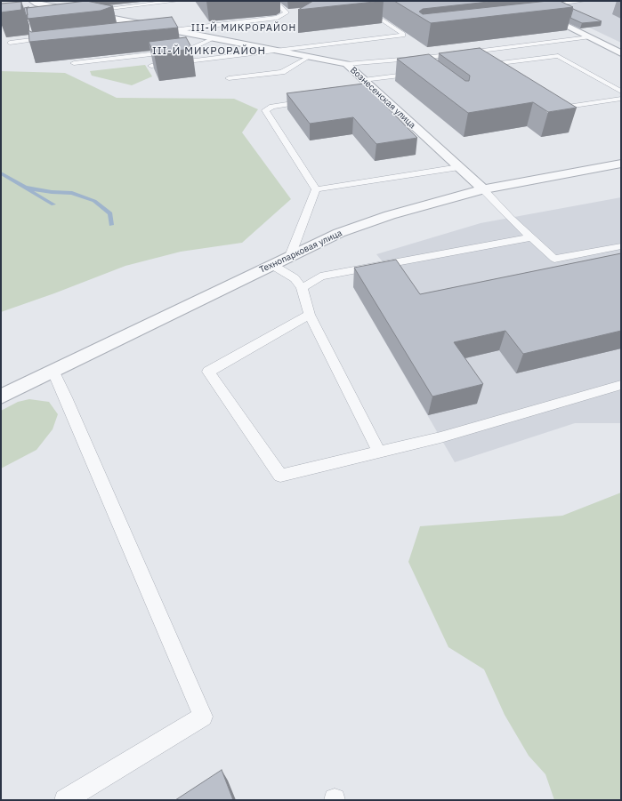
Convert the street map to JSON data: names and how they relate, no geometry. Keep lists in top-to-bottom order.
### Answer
{
  "streets": {
    "street": ["Вознесенская улица", "Технопарковая улица"]
  },
  "crossings": [
    ["Вознесенская улица", "Технопарковая улица"]
  ],
  "districts": ["III-Й МИКРОРАЙОН", "III-Й МИКРОРАЙОН"]
}
